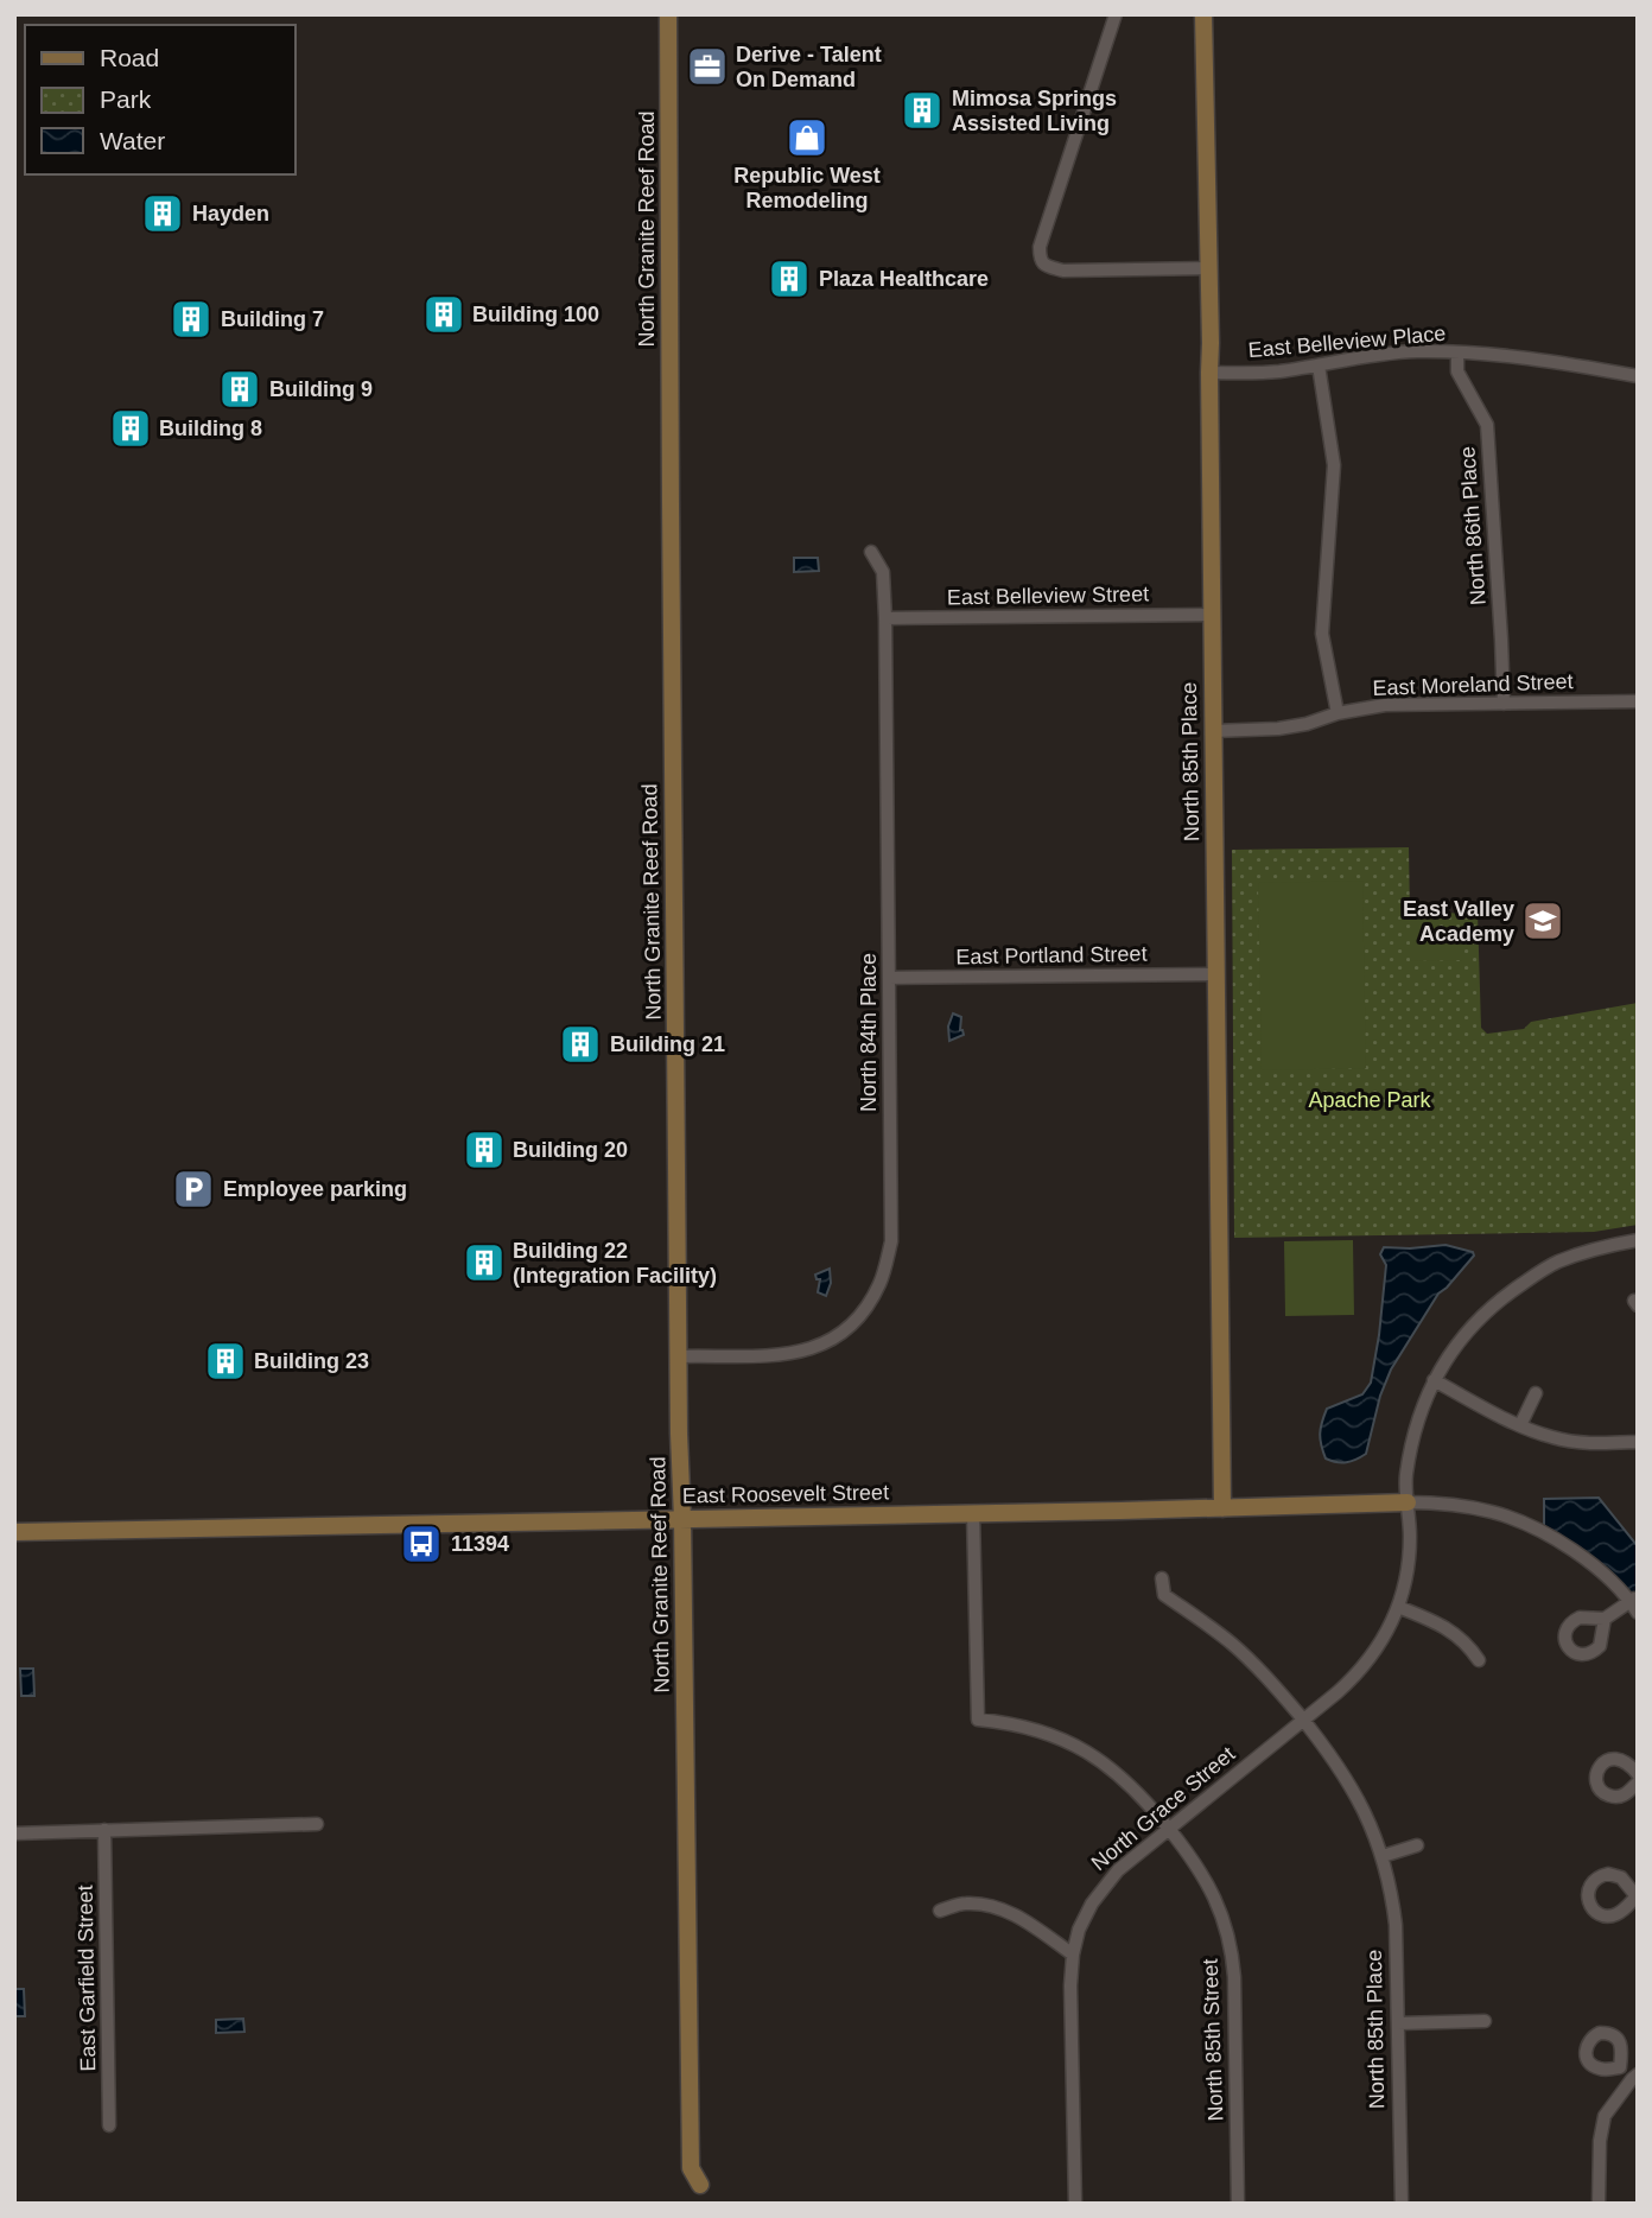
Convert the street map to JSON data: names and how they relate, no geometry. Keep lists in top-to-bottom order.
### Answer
{
  "streets": {
    "street": [
      "North Granite Reef Road",
      "East Belleview Place",
      "North 86th Place",
      "East Belleview Street",
      "East Moreland Street",
      "North 85th Place",
      "East Portland Street",
      "North 84th Place",
      "East Roosevelt Street",
      "North Grace Street",
      "East Garfield Street",
      "North 85th Street"
    ]
  },
  "crossings": [
    ["North Granite Reef Road", "North 84th Place"],
    ["North Granite Reef Road", "East Roosevelt Street"],
    ["East Belleview Place", "North 86th Place"],
    ["East Belleview Place", "North 85th Place"],
    ["North 86th Place", "East Moreland Street"],
    ["East Belleview Street", "North 85th Place"],
    ["East Belleview Street", "North 84th Place"],
    ["East Moreland Street", "North 85th Place"],
    ["North 85th Place", "East Portland Street"],
    ["North 85th Place", "East Roosevelt Street"],
    ["North 85th Place", "North Grace Street"],
    ["East Portland Street", "North 84th Place"],
    ["East Roosevelt Street", "North Grace Street"],
    ["East Roosevelt Street", "North 85th Street"],
    ["North Grace Street", "North 85th Street"]
  ],
  "parks": ["Apache Park"],
  "places": {
    "office": ["Derive - Talent On Demand"],
    "building": [
      "Mimosa Springs Assisted Living",
      "Hayden",
      "Plaza Healthcare",
      "Building 100",
      "Building 7",
      "Building 9",
      "Building 8",
      "Building 21",
      "Building 20",
      "Building 22 (Integration Facility)",
      "Building 23"
    ],
    "shop": ["Republic West Remodeling"],
    "school or university": ["East Valley Academy"],
    "parking": ["Employee parking"],
    "bus stop": ["11394"]
  },
  "legend": ["Road", "Park", "Water"]
}
